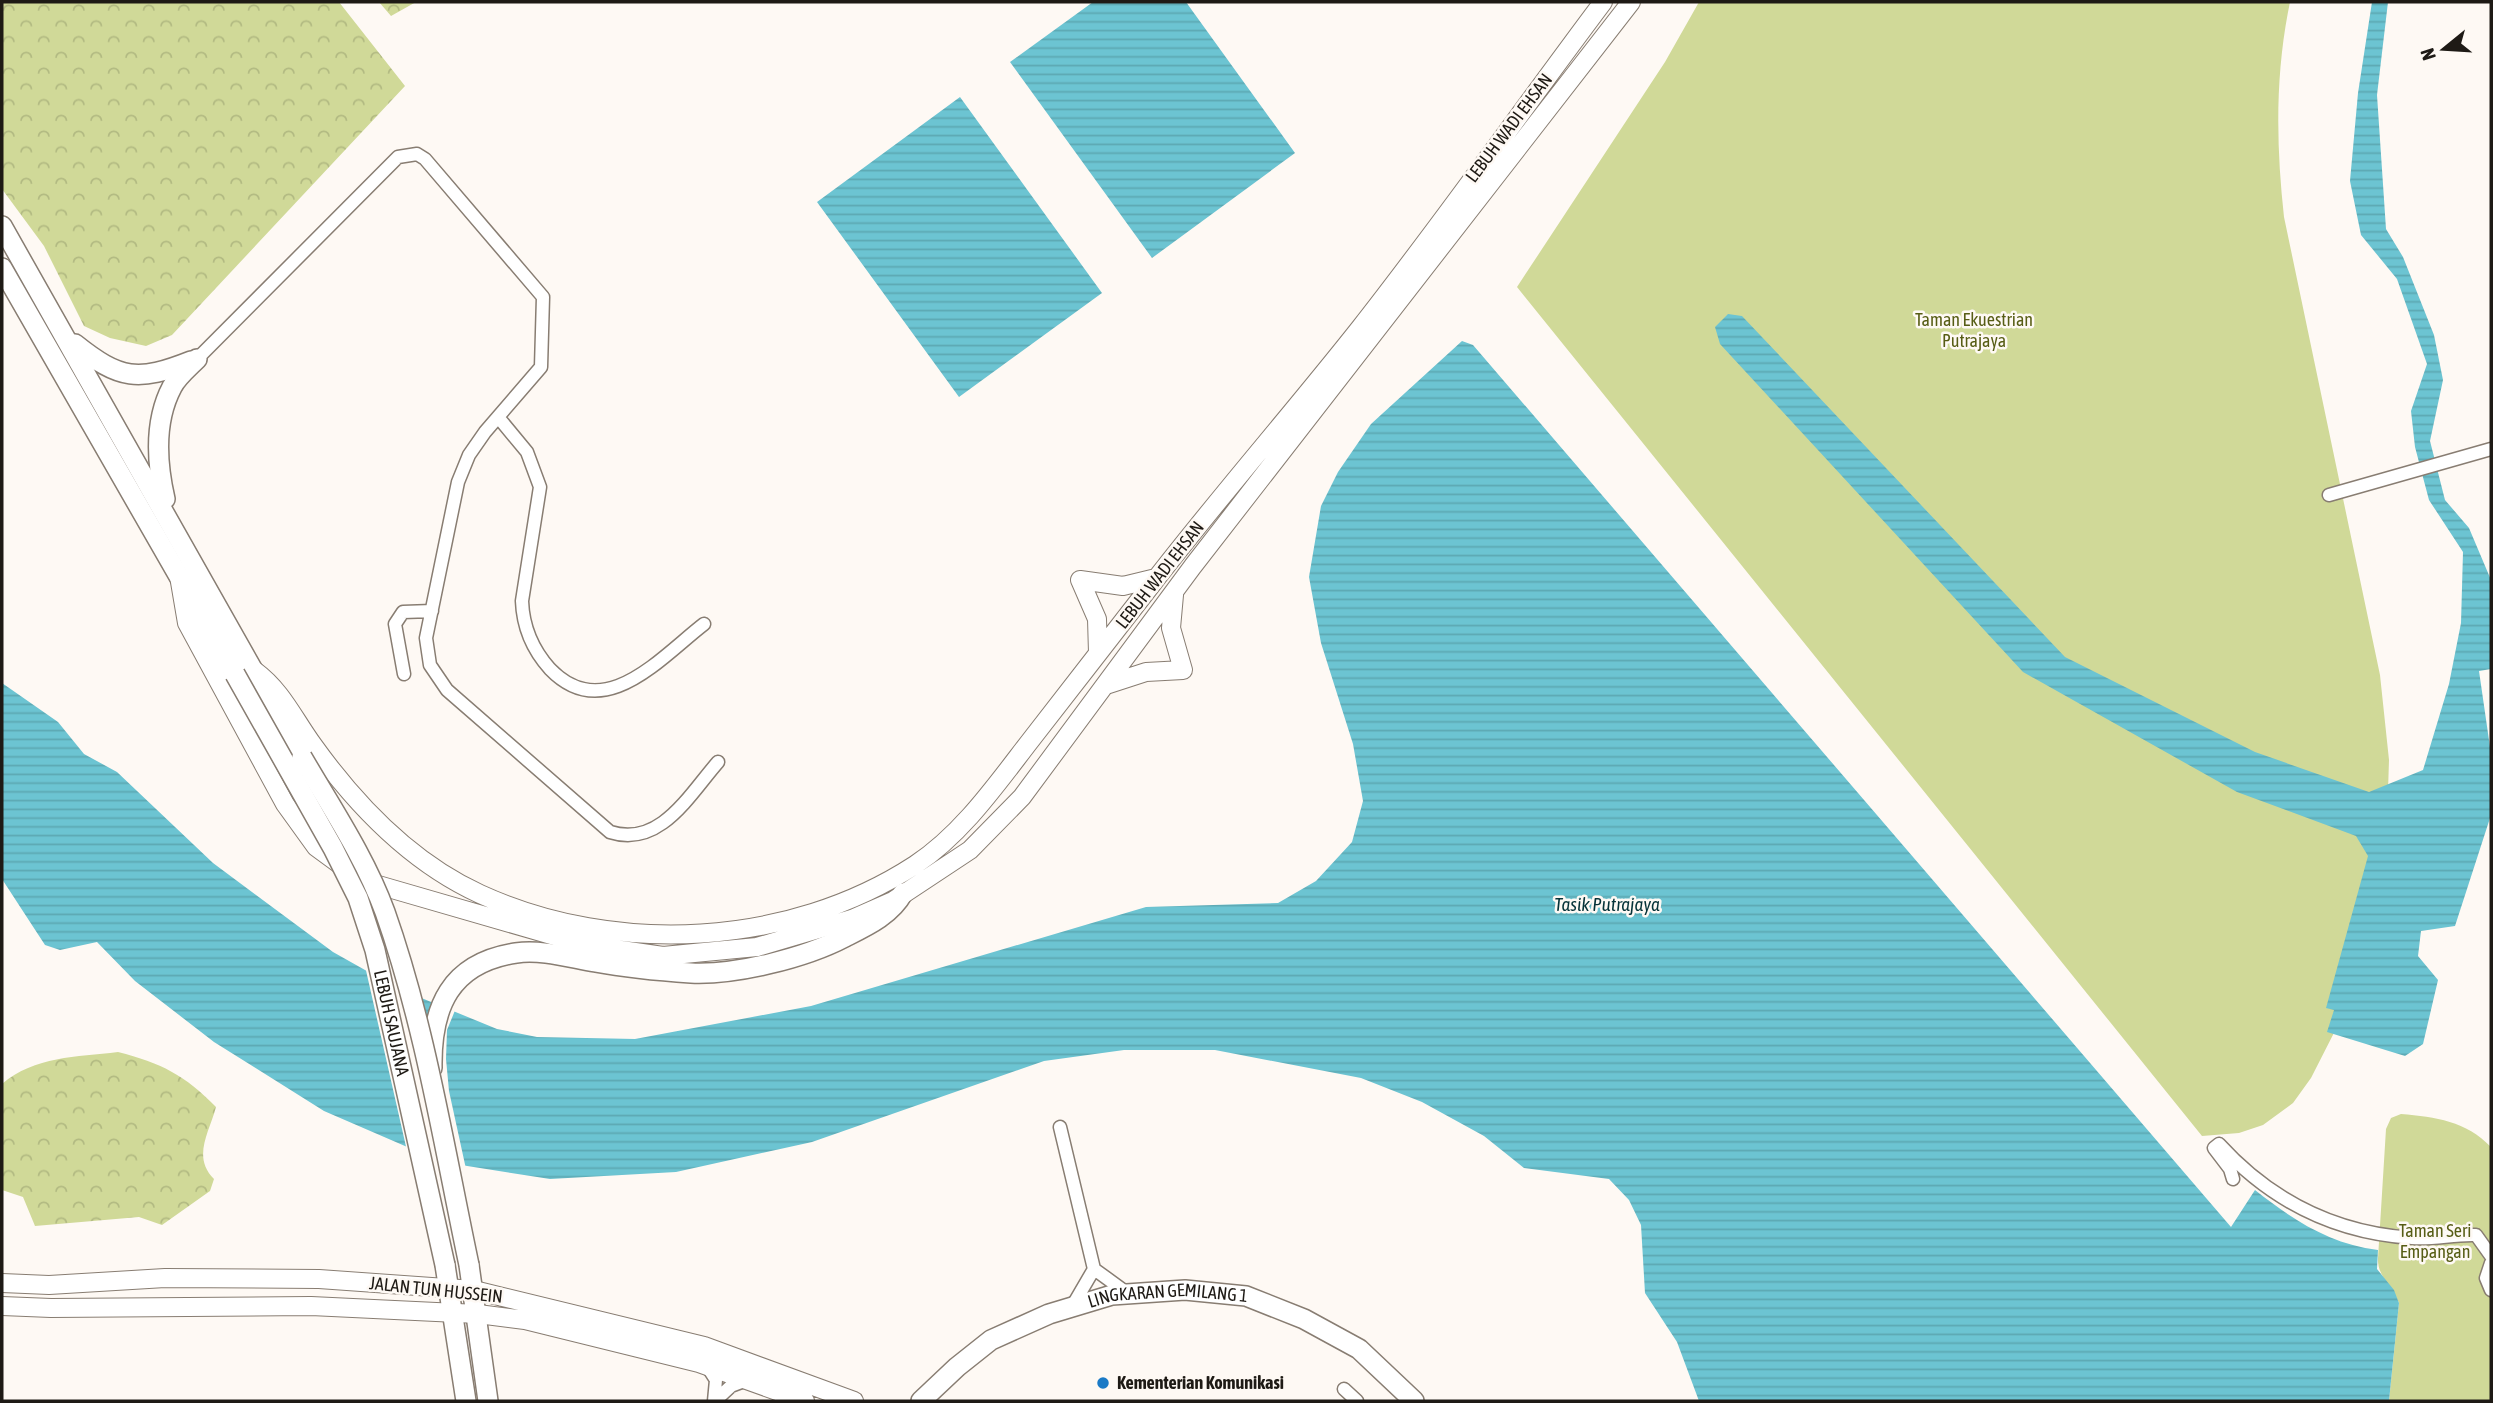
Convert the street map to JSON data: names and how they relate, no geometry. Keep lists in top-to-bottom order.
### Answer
{
  "streets": {
    "main road": [
      "LEBUH WADI EHSAN",
      "LEBUH SAUJANA",
      "JALAN TUN HUSSEIN",
      "LINGKARAN GEMILANG 1"
    ]
  },
  "crossings": [
    ["LEBUH WADI EHSAN", "LEBUH SAUJANA"],
    ["LEBUH SAUJANA", "JALAN TUN HUSSEIN"]
  ],
  "water": ["Tasik Putrajaya"],
  "parks": ["Taman Ekuestrian Putrajaya", "Taman Seri Empangan"],
  "places": ["Kementerian Komunikasi"],
  "north": "left"
}
